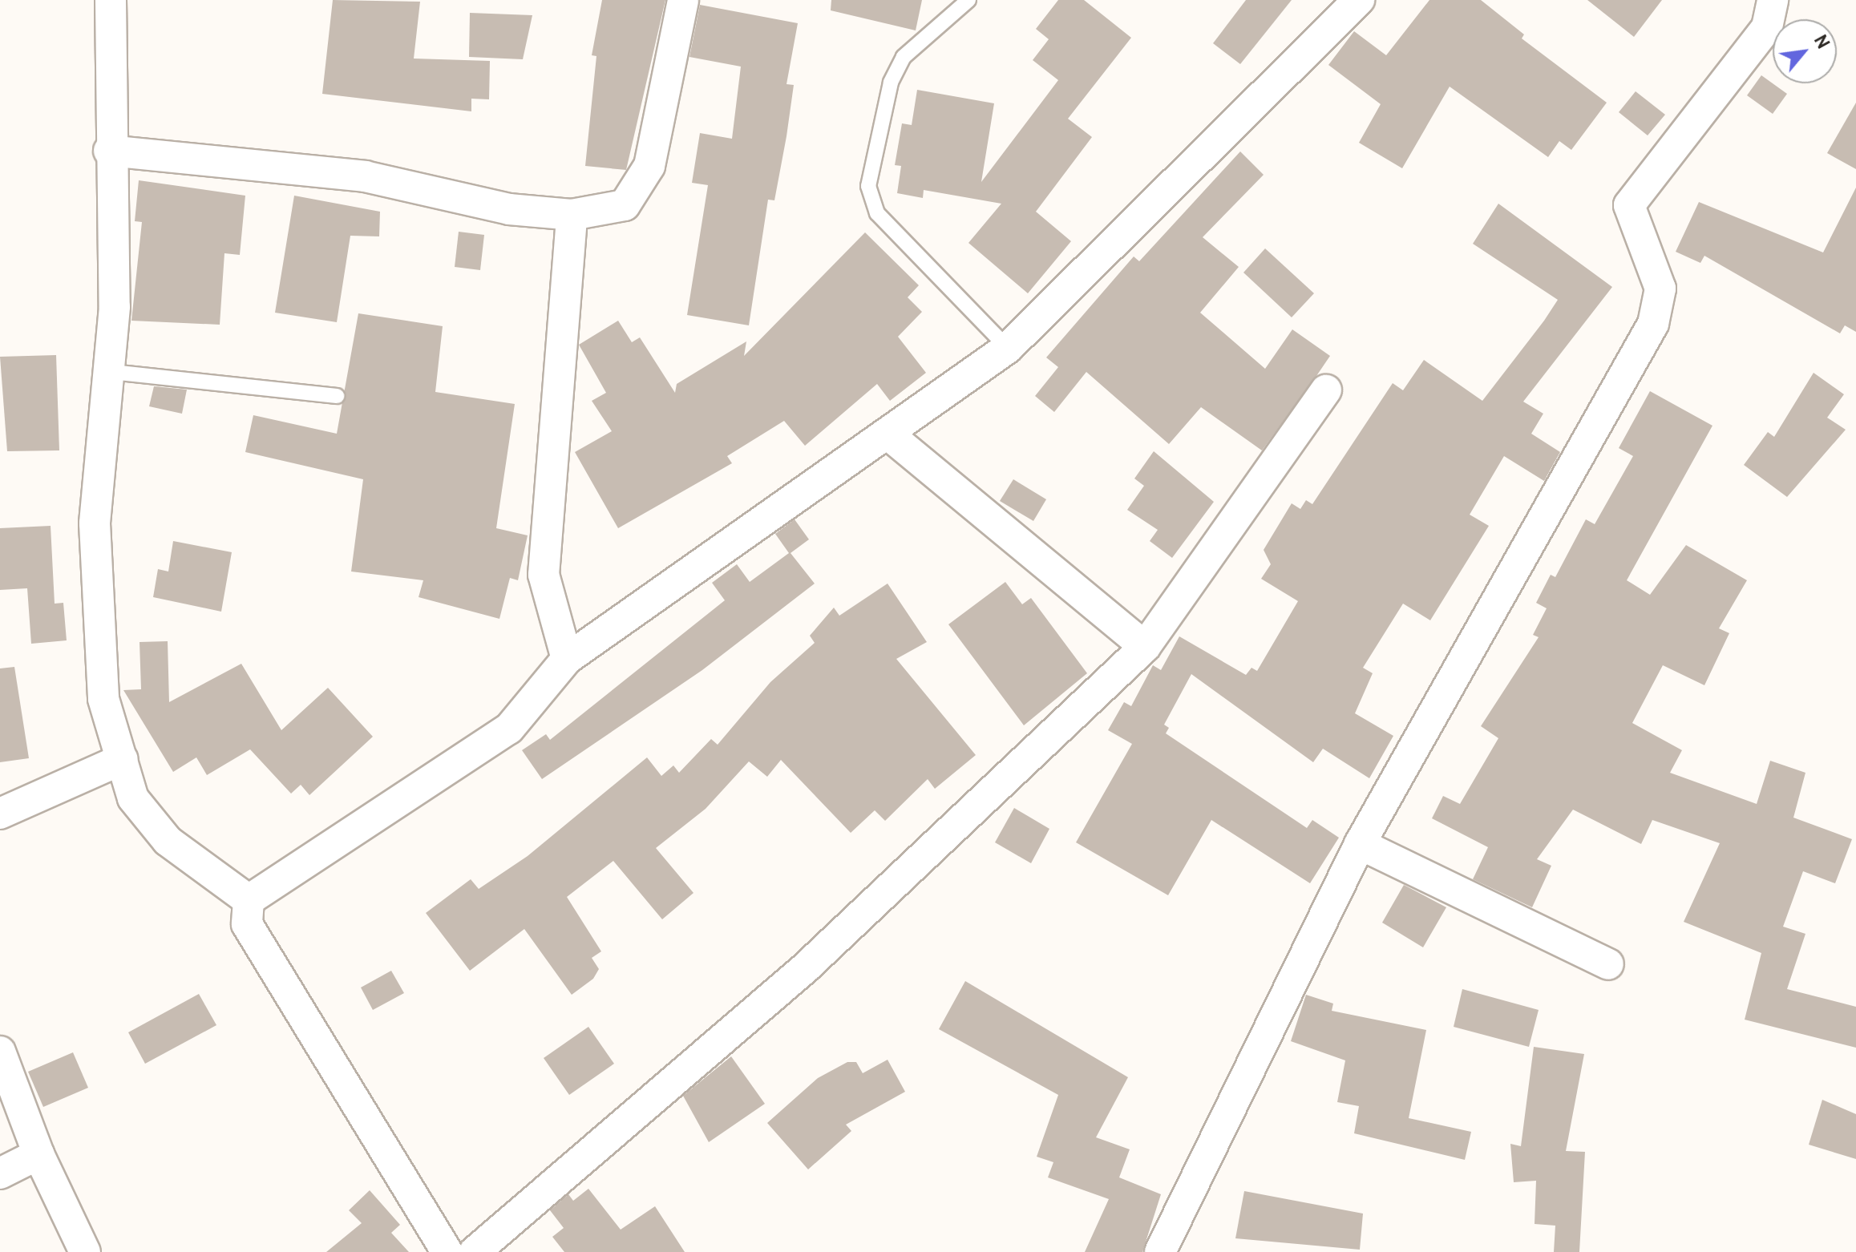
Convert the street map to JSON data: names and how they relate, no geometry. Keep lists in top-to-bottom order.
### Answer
{
  "north": "top right"
}
